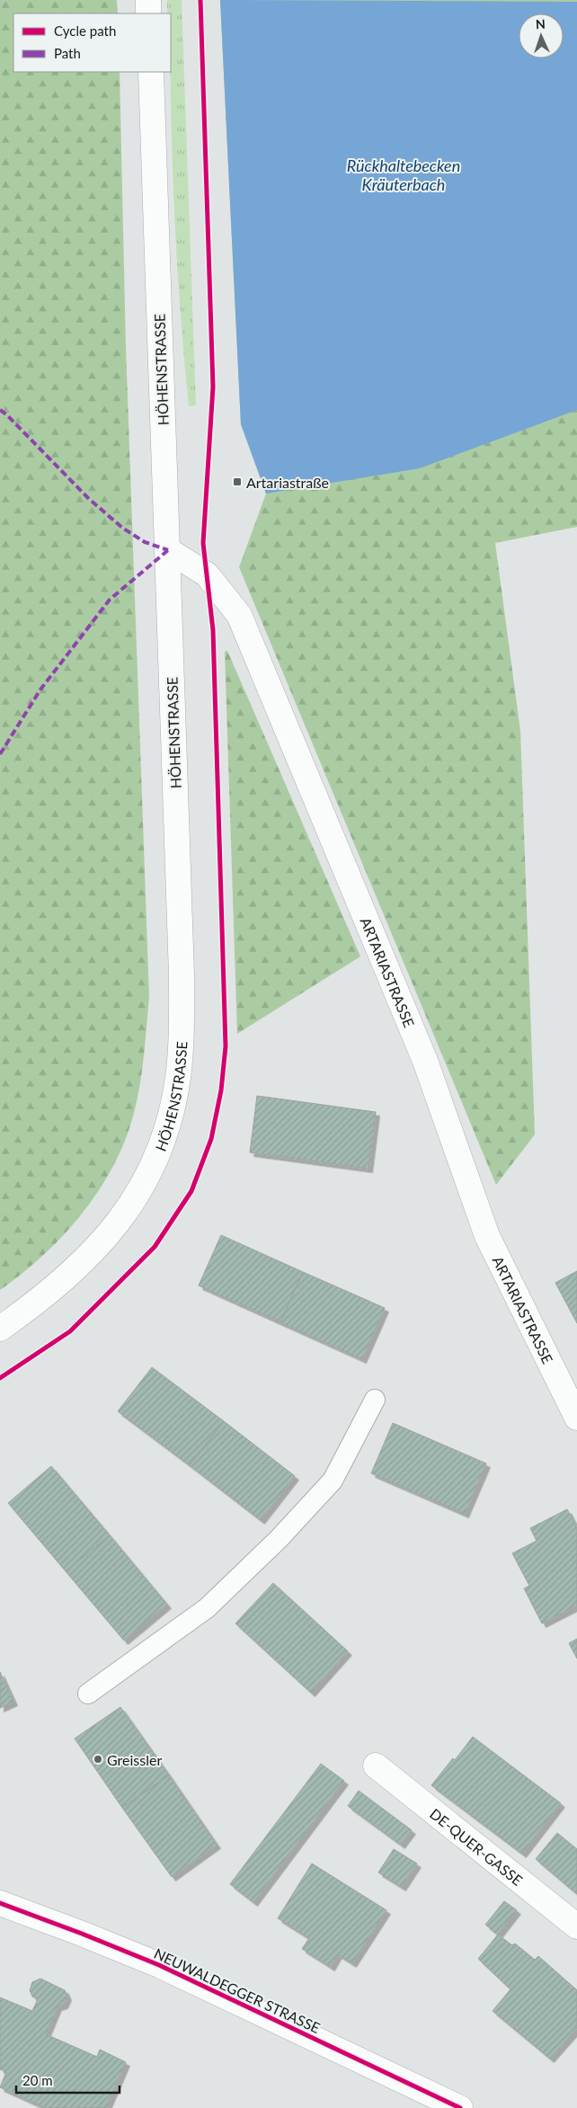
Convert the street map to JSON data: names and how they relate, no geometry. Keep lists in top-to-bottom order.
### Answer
{
  "streets": {
    "main road": [
      "HÖHENSTRASSE",
      "ARTARIASTRASSE",
      "DE-QUER-GASSE",
      "NEUWALDEGGER STRASSE"
    ]
  },
  "crossings": [
    ["HÖHENSTRASSE", "ARTARIASTRASSE"]
  ],
  "water": ["Rückhaltebecken Kräuterbach"],
  "places": {
    "transit": ["Artariastraße"],
    "other": ["Greissler"]
  },
  "legend": ["Cycle path", "Path"],
  "scale_bar": "20 m",
  "north": "top"
}
